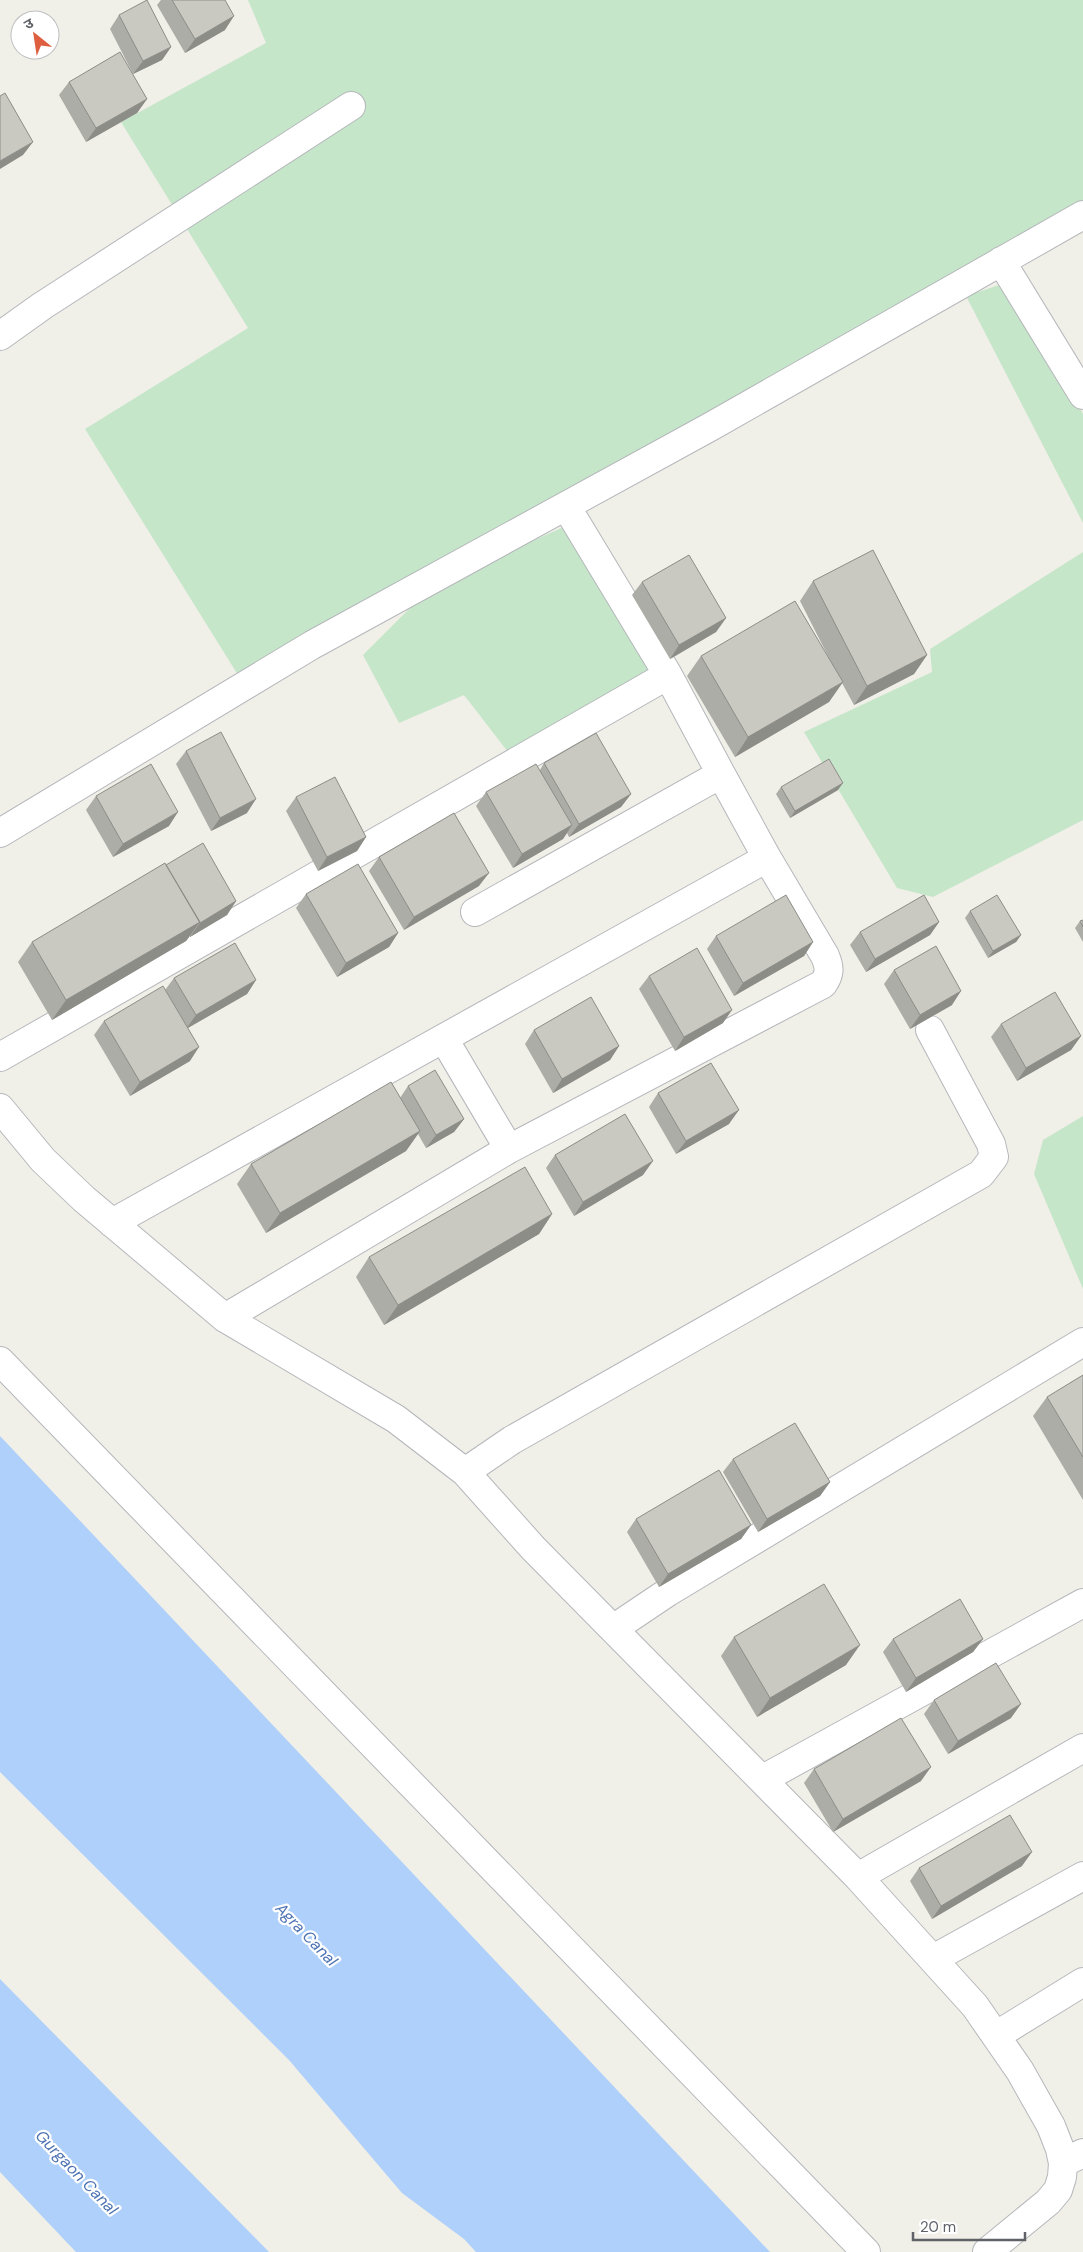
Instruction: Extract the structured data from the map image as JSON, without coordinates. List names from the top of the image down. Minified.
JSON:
{"water":["Agra Canal","Gurgaon Canal"],"scale_bar":"20 m","north":"top left"}
